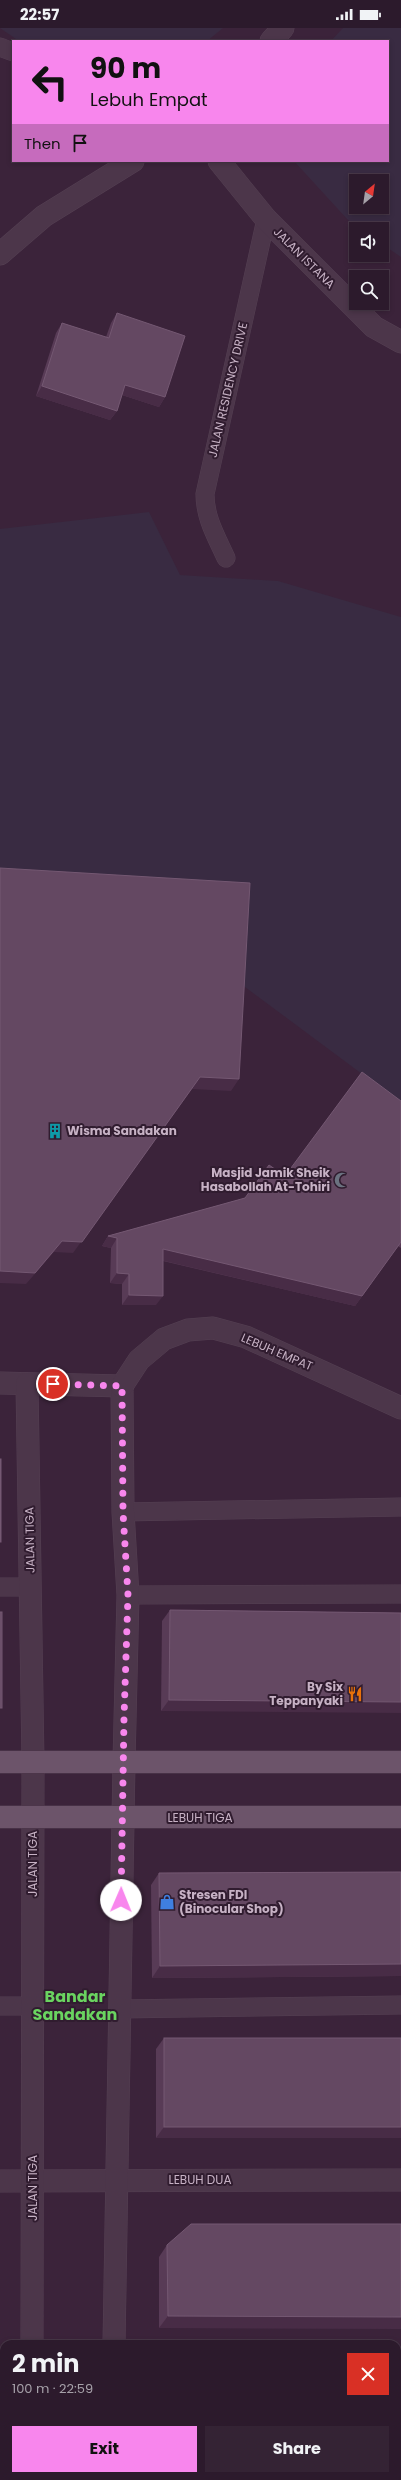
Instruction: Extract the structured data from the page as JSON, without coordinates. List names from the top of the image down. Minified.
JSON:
{"streets":{"main road":["LEBUH TIGA"],"street":["JALAN ISTANA","LEBUH EMPAT","JALAN TIGA","LEBUH DUA"],"lane":["JALAN RESIDENCY DRIVE"]},"crossings":[["JALAN ISTANA","JALAN RESIDENCY DRIVE"],["JALAN TIGA","LEBUH TIGA"],["JALAN TIGA","LEBUH DUA"]],"districts":["Bandar Sandakan"],"places":{"building":["Wisma Sandakan"],"mosque":["Masjid Jamik Sheik Hasabollah At-Tohiri"],"restaurant":["By Six Teppanyaki"],"shop":["Stresen FDI (Binocular Shop)"]},"north":"top right","page":{"status":"22:57","turn":["90 m","Lebuh Empat"],"then":"Then","heading":["2 min","100 m · 22:59"],"buttons":["Exit","Share"]}}
